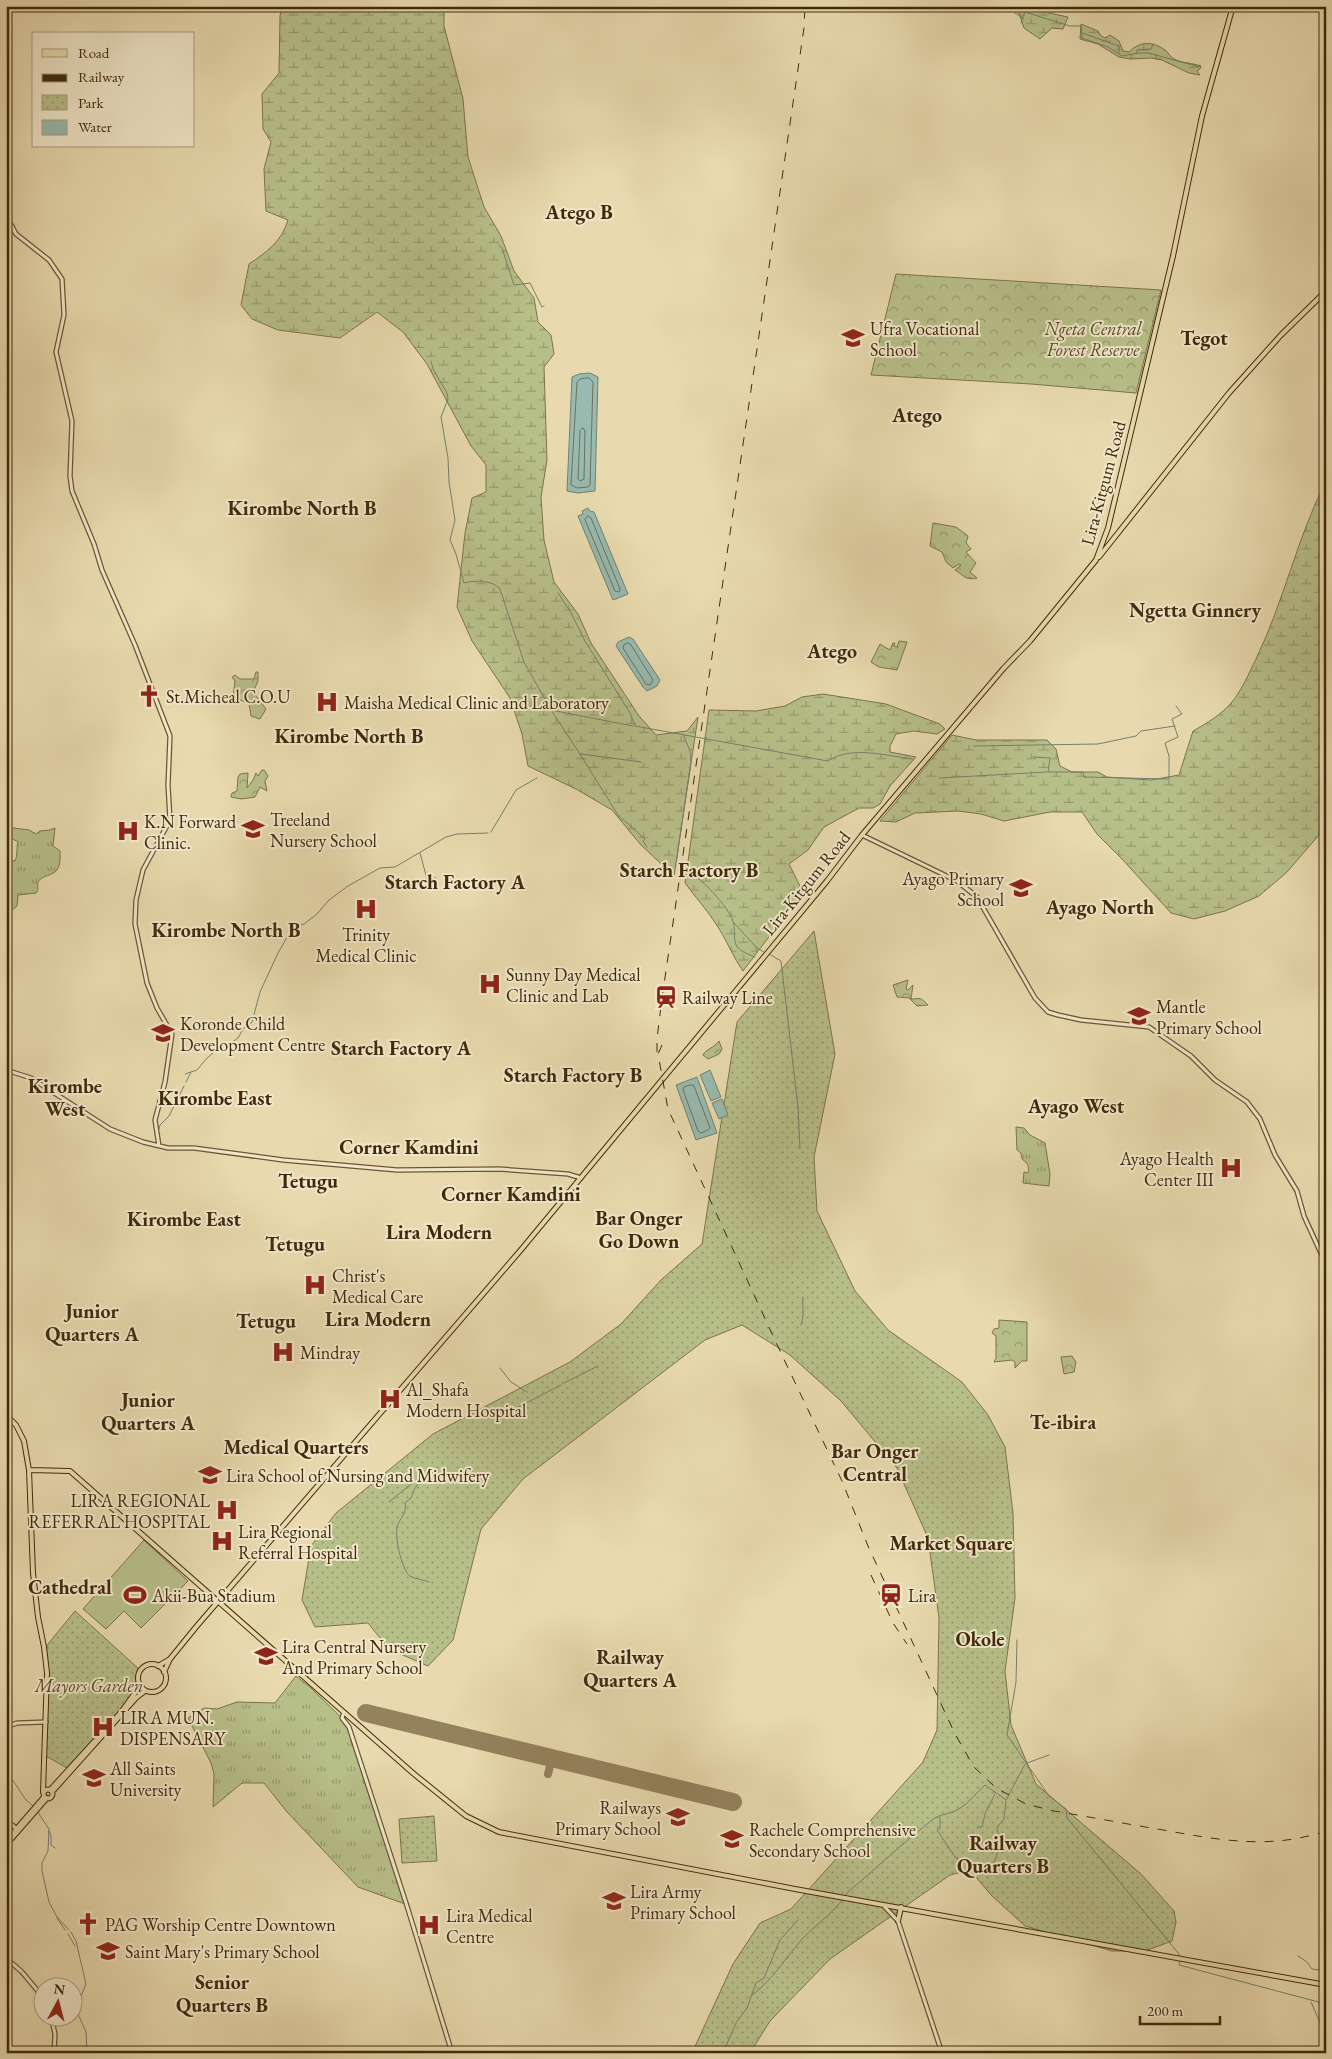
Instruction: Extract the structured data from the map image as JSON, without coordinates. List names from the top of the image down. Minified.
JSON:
{"streets":{"main road":["Lira-Kitgum Road"]},"districts":["Atego B","Tegot","Atego","Kirombe North B","Ngetta Ginnery","Atego","Kirombe North B","Starch Factory B","Starch Factory A","Ayago North","Kirombe North B","Starch Factory A","Starch Factory B","Kirombe West","Kirombe East","Ayago West","Corner Kamdini","Tetugu","Corner Kamdini","Bar Onger Go Down","Kirombe East","Lira Modern","Tetugu","Junior Quarters A","Lira Modern","Tetugu","Junior Quarters A","Te-ibira","Medical Quarters","Bar Onger Central","Market Square","Cathedral","Okole","Railway Quarters A","Railway Quarters B","Senior Quarters B"],"parks":["Ngeta Central Forest Reserve","Mayors Garden"],"places":{"school or university":["Ufra Vocational School","Treeland Nursery School","Ayago Primary School","Mantle Primary School","Koronde Child Development Centre","Lira School of Nursing and Midwifery","Lira Central Nursery And Primary School","All Saints University","Railways Primary School","Rachele Comprehensive Secondary School","Lira Army Primary School","Saint Mary's Primary School"],"church":["St.Micheal C.O.U","PAG Worship Centre Downtown"],"hospital":["Maisha Medical Clinic and Laboratory","K.N Forward Clinic.","Trinity Medical Clinic","Sunny Day Medical Clinic and Lab","Ayago Health Center III","Christ's Medical Care","Mindray","Al_Shafa Modern Hospital","LIRA REGIONAL REFERRAL HOSPITAL","Lira Regional Referral Hospital","LIRA MUN. DISPENSARY","Lira Medical Centre"],"station":["Railway Line","Lira"],"sports":["Akii-Bua Stadium"]},"legend":["Road","Railway","Park","Water"],"scale_bar":"200 m","north":"top"}
